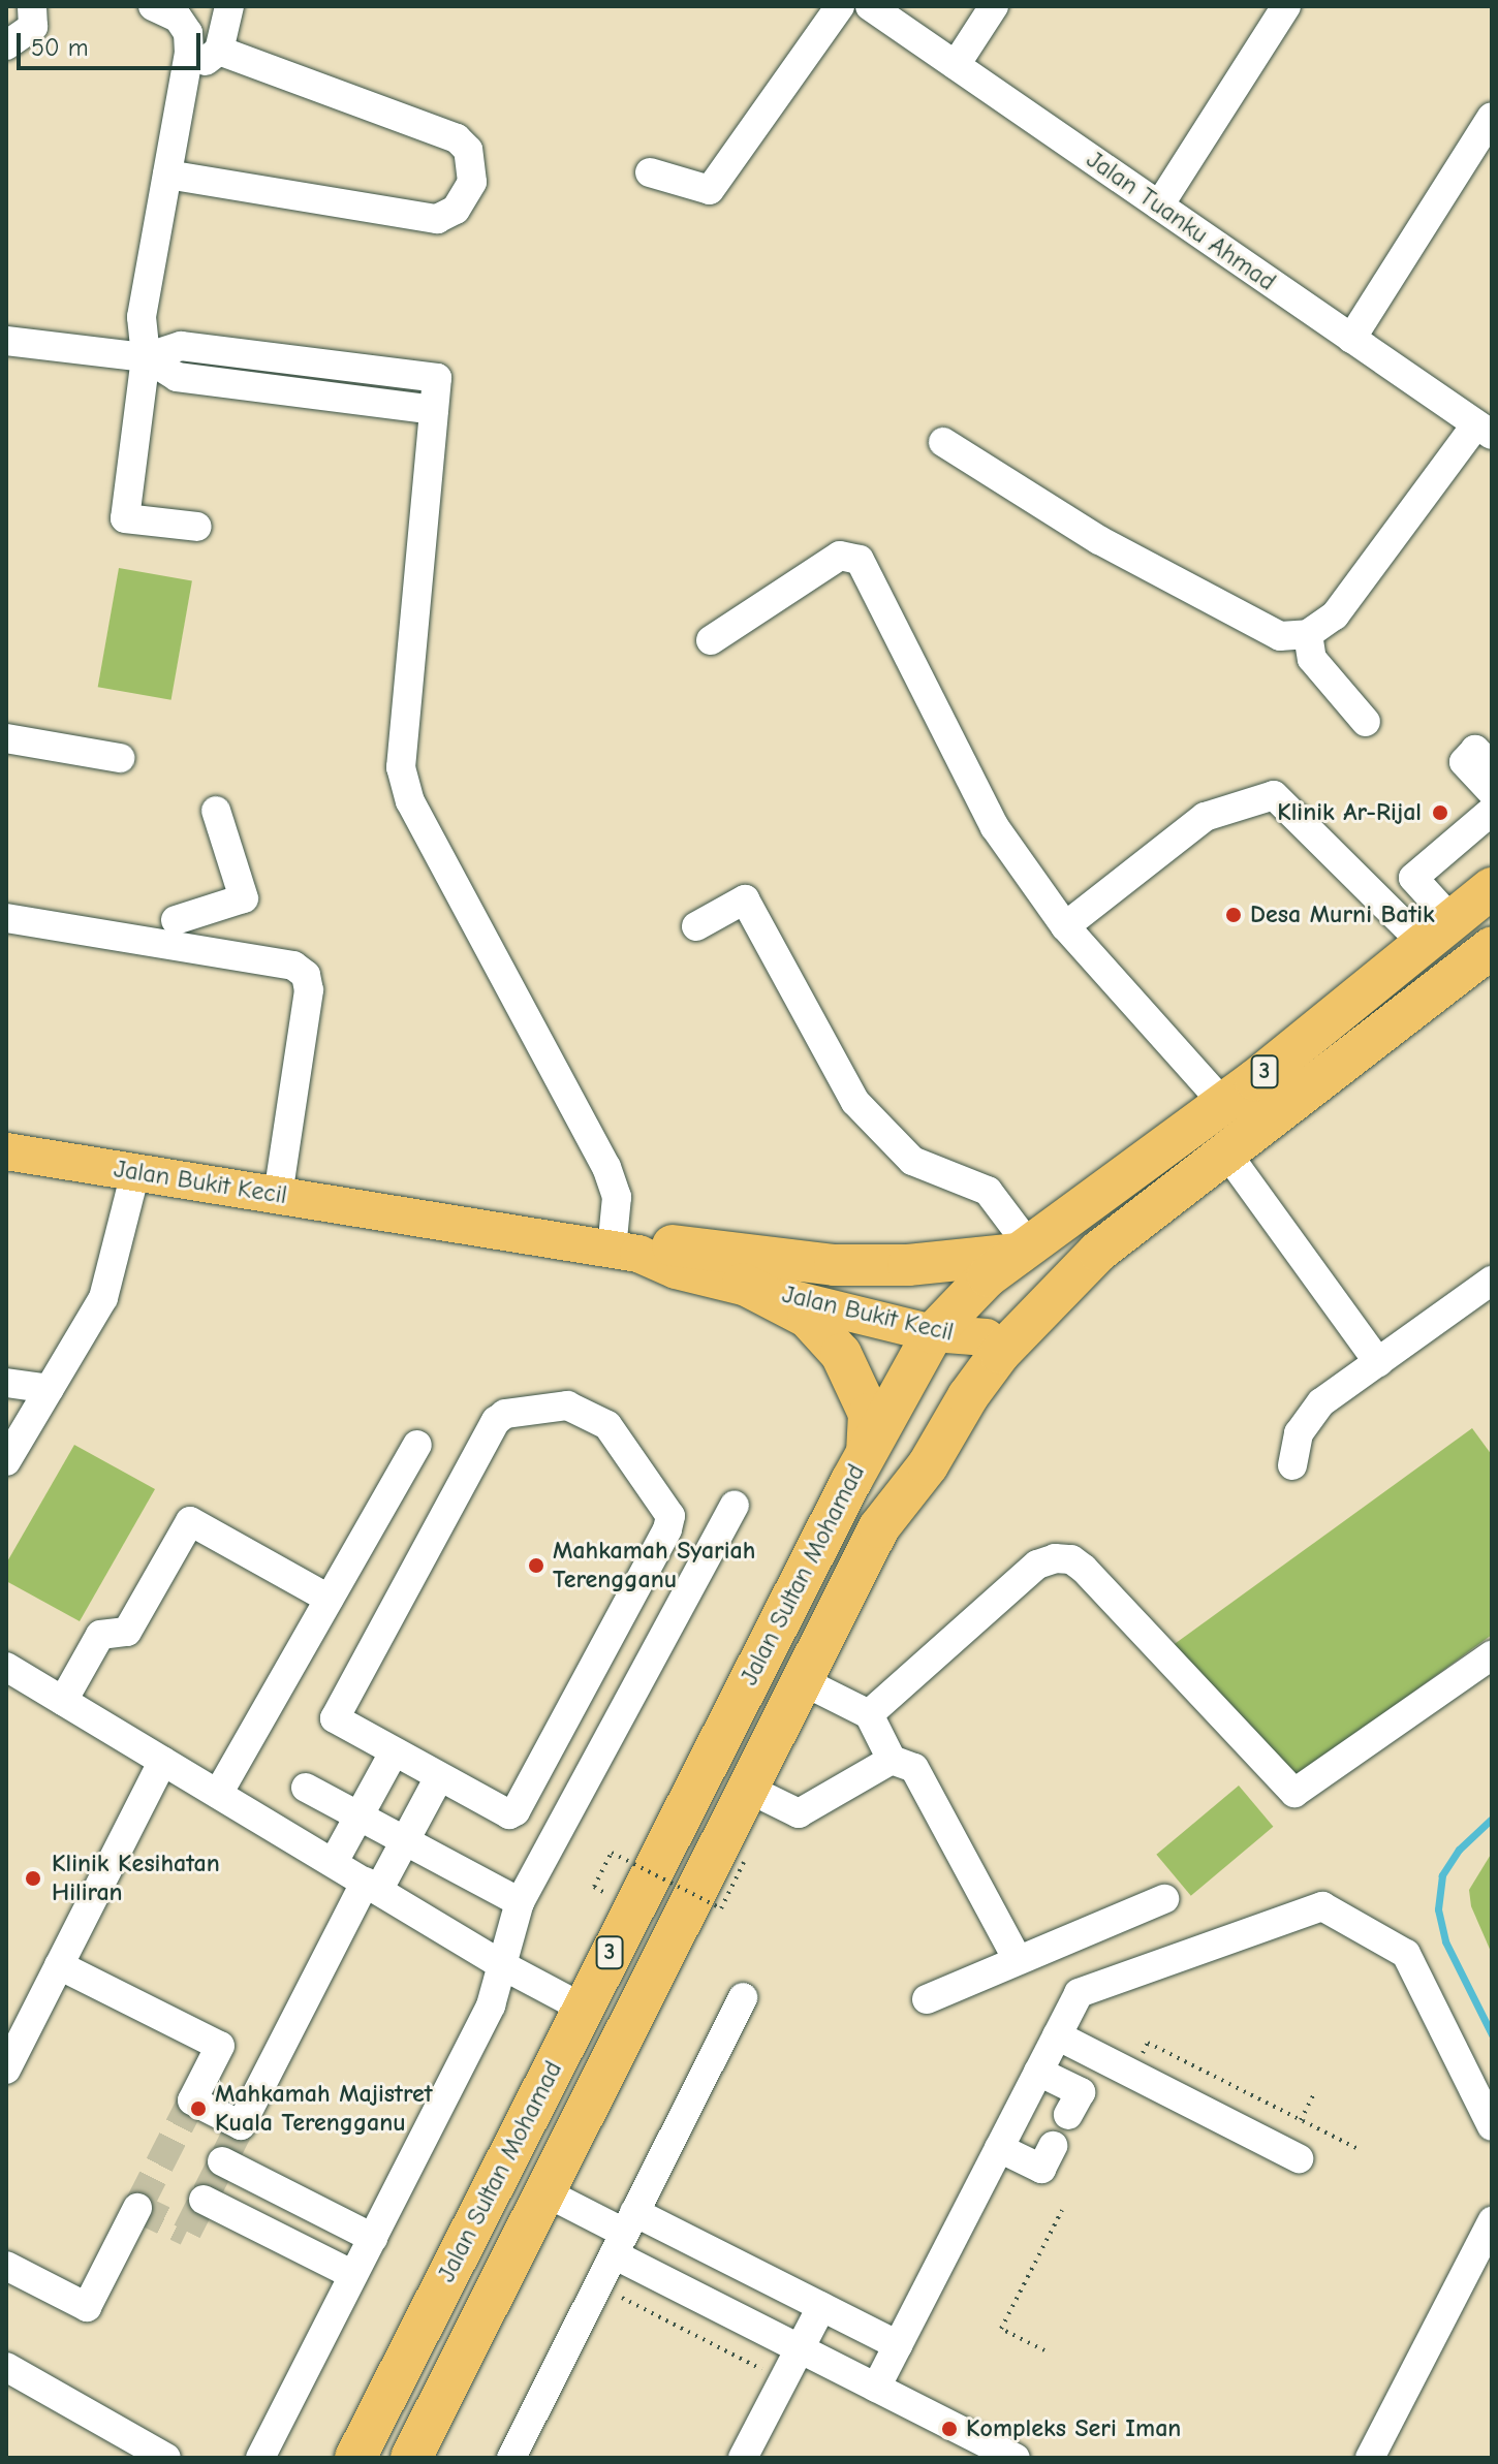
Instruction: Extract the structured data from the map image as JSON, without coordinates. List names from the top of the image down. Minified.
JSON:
{"streets":{"highway":["3","Jalan Sultan Mohamad"],"main road":["Jalan Bukit Kecil"],"street":["Jalan Tuanku Ahmad"]},"crossings":[["3","Jalan Bukit Kecil"],["3","Jalan Sultan Mohamad"],["Jalan Bukit Kecil","Jalan Sultan Mohamad"]],"places":["Klinik Ar-Rijal","Desa Murni Batik","Mahkamah Syariah Terengganu","Klinik Kesihatan Hiliran","Mahkamah Majistret Kuala Terengganu","Kompleks Seri Iman"],"scale_bar":"50 m"}
